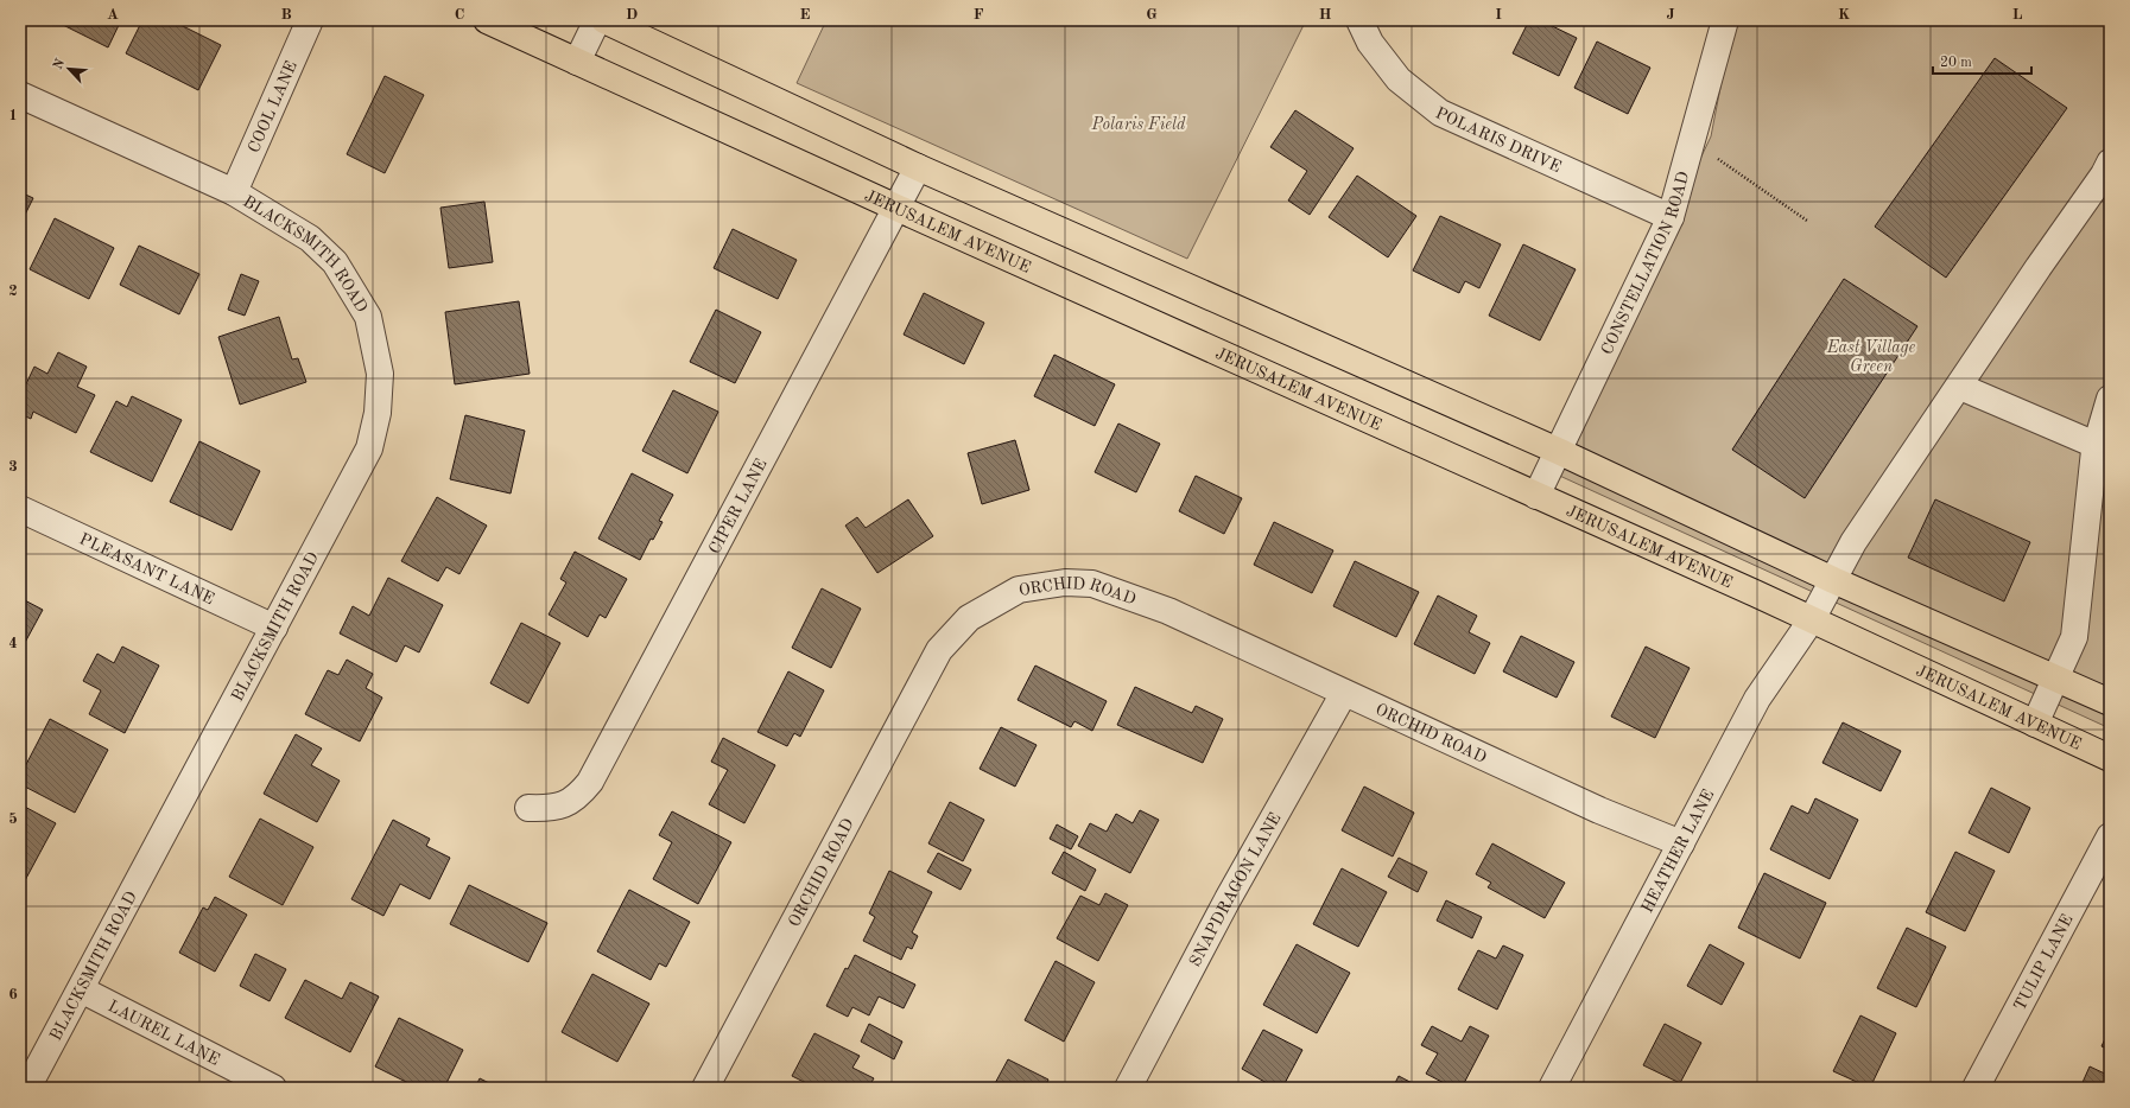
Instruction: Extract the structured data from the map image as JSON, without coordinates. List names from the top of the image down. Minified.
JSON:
{"streets":{"main road":["JERUSALEM AVENUE"],"street":["COOL LANE","POLARIS DRIVE","BLACKSMITH ROAD","CONSTELLATION ROAD","CIPER LANE","PLEASANT LANE","ORCHID ROAD","HEATHER LANE","SNAPDRAGON LANE","TULIP LANE","LAUREL LANE"]},"crossings":[["COOL LANE","BLACKSMITH ROAD"],["POLARIS DRIVE","CONSTELLATION ROAD"],["JERUSALEM AVENUE","CONSTELLATION ROAD"],["JERUSALEM AVENUE","CIPER LANE"],["JERUSALEM AVENUE","HEATHER LANE"],["BLACKSMITH ROAD","PLEASANT LANE"],["BLACKSMITH ROAD","LAUREL LANE"],["ORCHID ROAD","HEATHER LANE"],["ORCHID ROAD","SNAPDRAGON LANE"]],"parks":["Polaris Field","East Village Green"],"scale_bar":"20 m","north":"top left","grid":{"columns":["A","B","C","D","E","F","G","H","I","J","K","L"],"rows":["1","2","3","4","5","6"]}}
